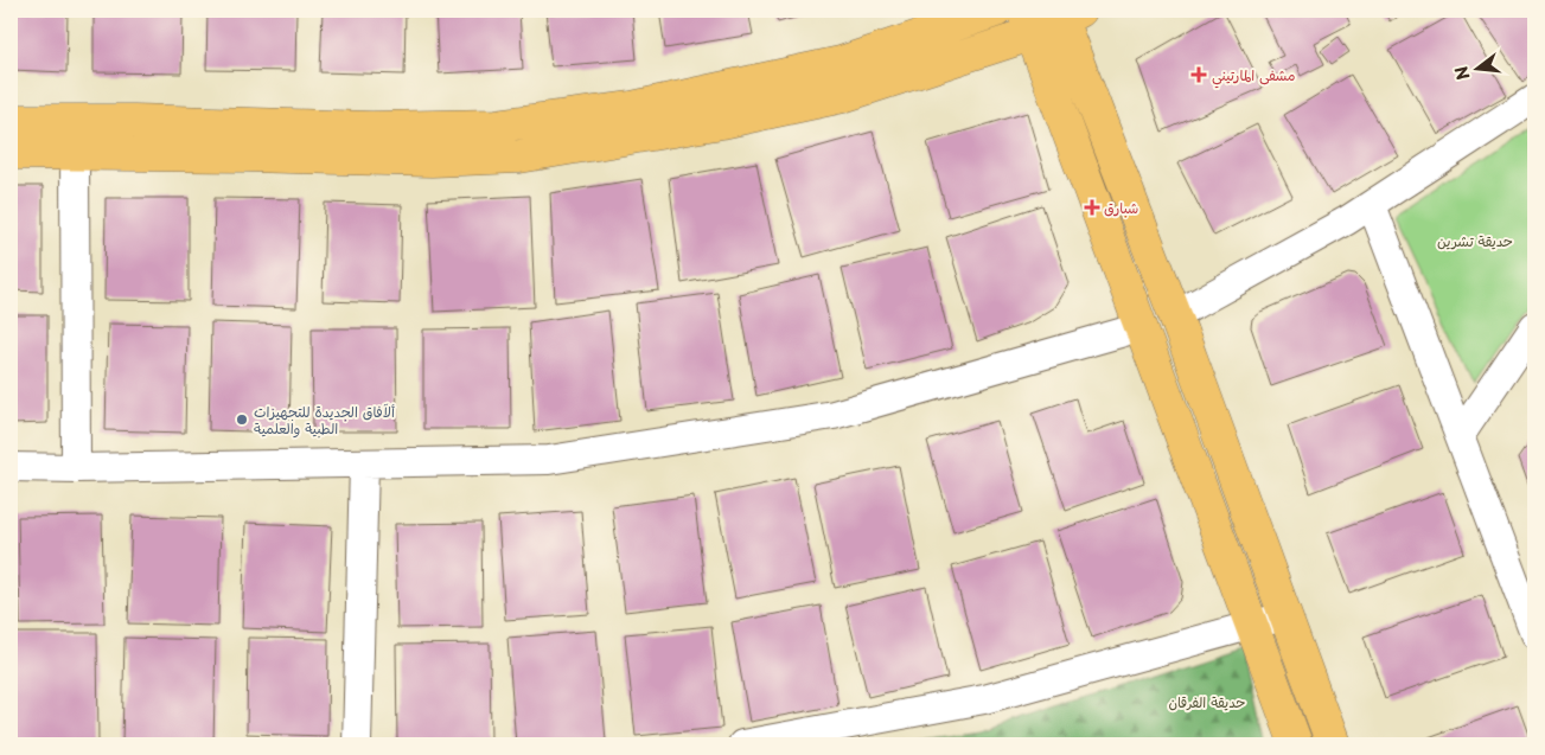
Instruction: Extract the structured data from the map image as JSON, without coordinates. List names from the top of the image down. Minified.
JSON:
{"parks":["حديقة تشرين","حديقة الفرقان"],"places":{"health":["مشفى المارتيني","شبارق"],"other":["ألآفاق الجديدة للتجهيزات الطبية والعلمية"]},"north":"left"}
